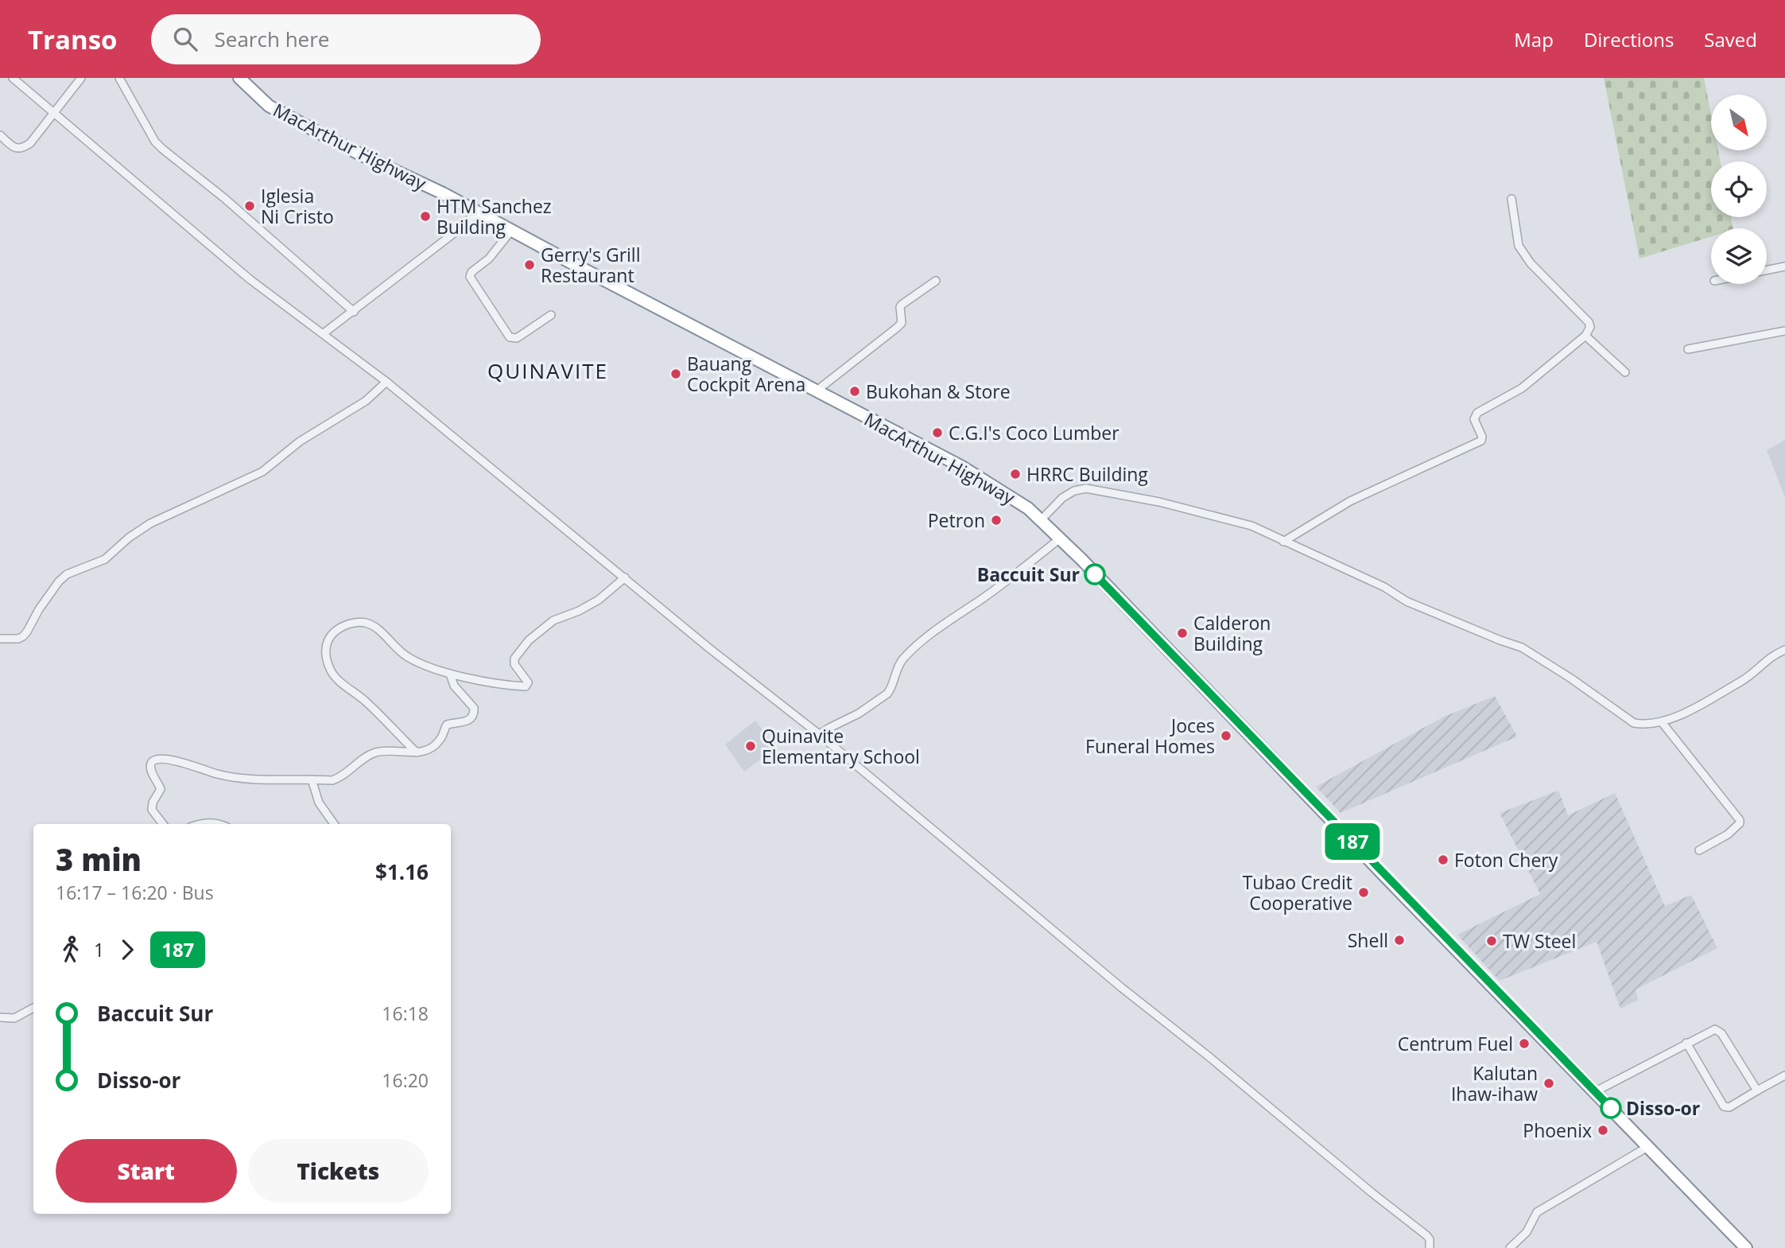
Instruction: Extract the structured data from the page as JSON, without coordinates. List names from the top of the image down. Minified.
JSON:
{"streets":{"highway":["MacArthur Highway"]},"districts":["QUINAVITE"],"places":["Iglesia Ni Cristo","HTM Sanchez Building","Gerry's Grill Restaurant","Bauang Cockpit Arena","Bukohan & Store","C.G.I's Coco Lumber","HRRC Building","Petron","Baccuit Sur","Calderon Building","Joces Funeral Homes","Quinavite Elementary School","Foton Chery","Tubao Credit Cooperative","Shell","TW Steel","Centrum Fuel","Kalutan Ihaw-ihaw","Disso-or","Phoenix"],"lines":["bus line 187"],"north":"bottom right","page":{"header":"Transo","search":"Search here","nav":["Map","Directions","Saved"],"on_map":"187","heading":["3 min","16:17 – 16:20 · Bus","$1.16"],"legs":["1","187"],"list":[{"name":"Baccuit Sur","value":"16:18"},{"name":"Disso-or","value":"16:20"}],"buttons":["Start","Tickets"]}}
